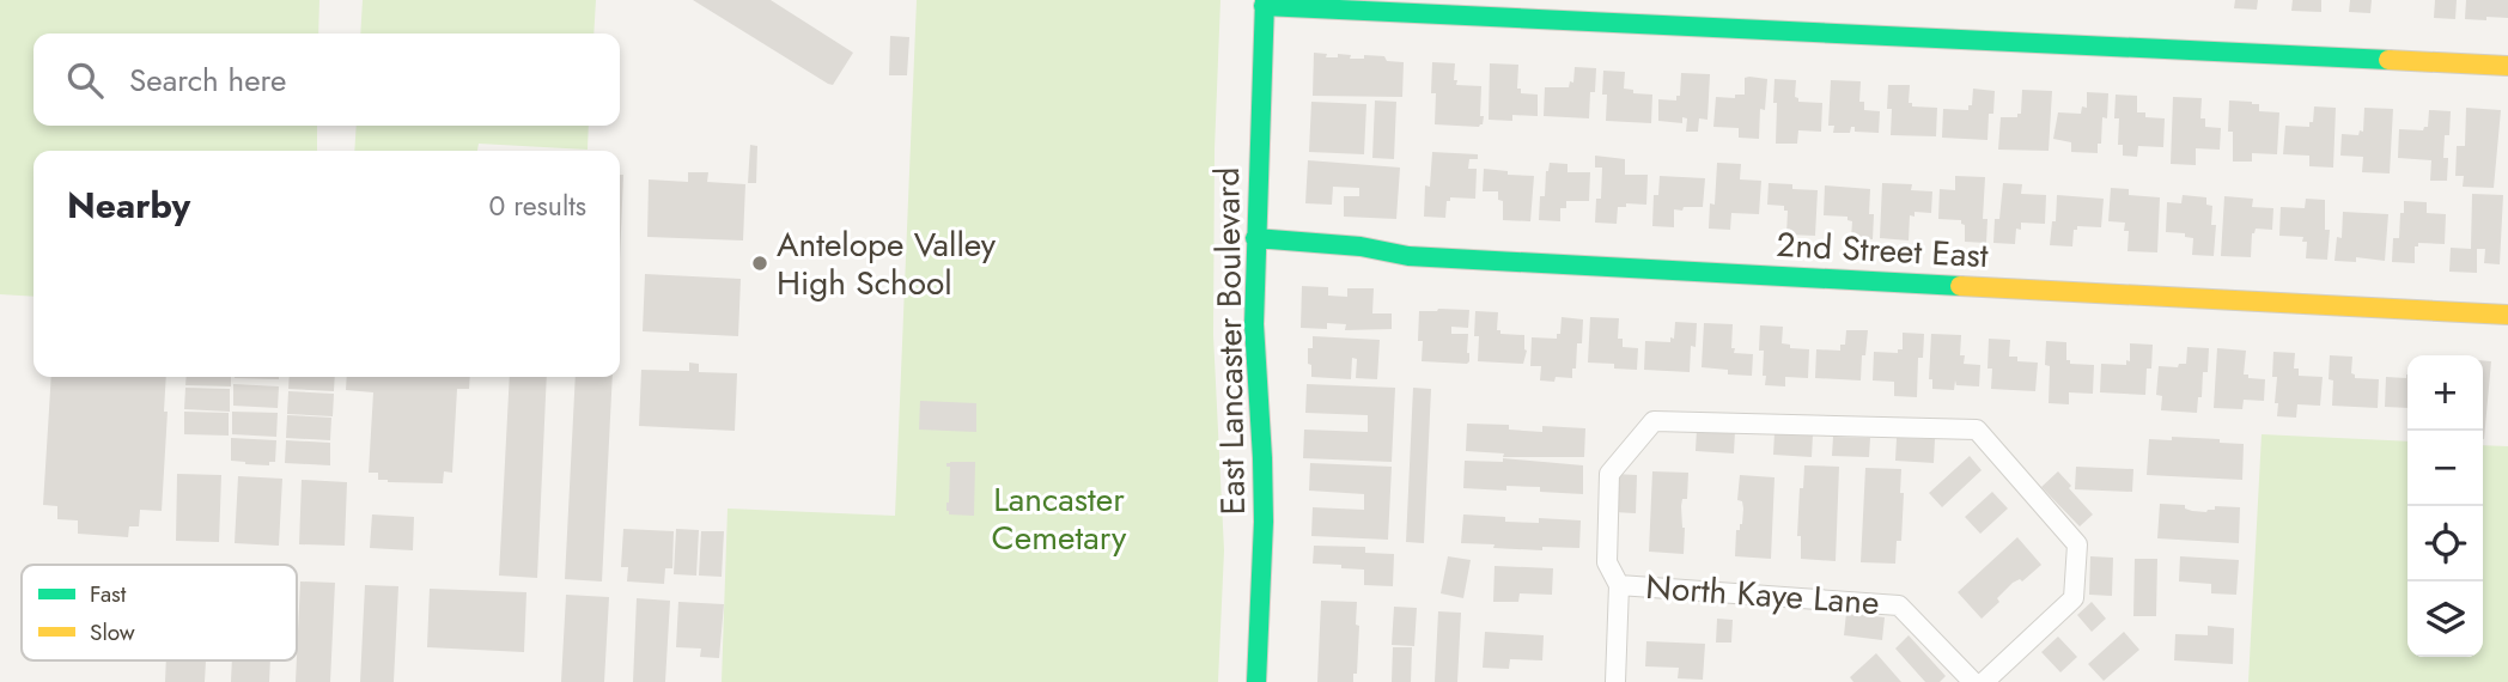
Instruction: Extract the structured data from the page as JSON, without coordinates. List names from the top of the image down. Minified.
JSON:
{"streets":{"street":["2nd Street East","East Lancaster Boulevard","North Kaye Lane"]},"crossings":[["2nd Street East","East Lancaster Boulevard"]],"parks":["Lancaster Cemetary"],"places":["Antelope Valley High School"],"legend":["Fast","Slow"],"page":{"search":"Search here","heading":["Nearby","0 results"],"map_buttons":["+","−"]}}
